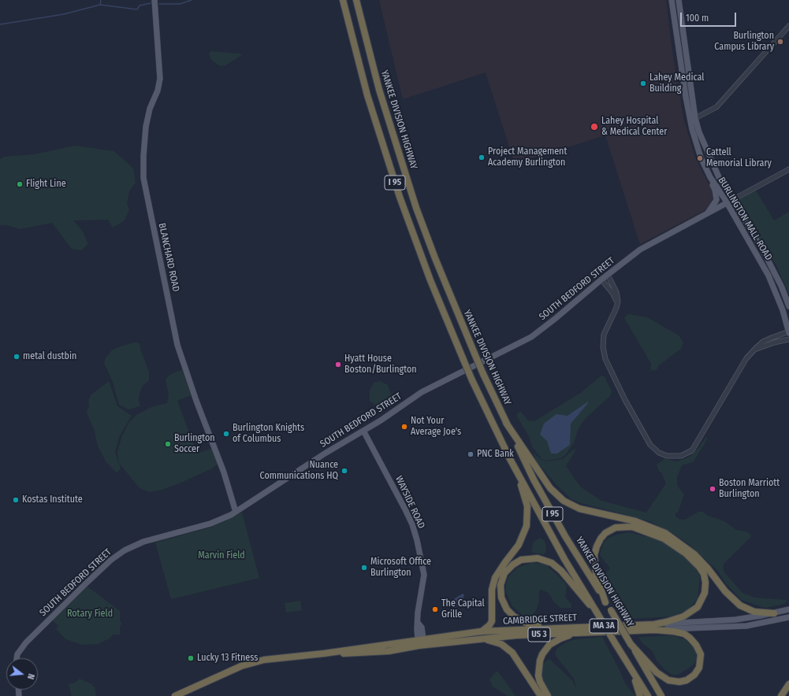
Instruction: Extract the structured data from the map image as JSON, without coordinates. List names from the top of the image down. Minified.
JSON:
{"streets":{"highway":["YANKEE DIVISION HIGHWAY","I 95","CAMBRIDGE STREET","MA 3A","US 3"],"main road":["BURLINGTON MALL ROAD","BLANCHARD ROAD","SOUTH BEDFORD STREET","WAYSIDE ROAD"]},"crossings":[["YANKEE DIVISION HIGHWAY","US 3"],["BURLINGTON MALL ROAD","SOUTH BEDFORD STREET"],["BLANCHARD ROAD","SOUTH BEDFORD STREET"],["SOUTH BEDFORD STREET","WAYSIDE ROAD"],["WAYSIDE ROAD","CAMBRIDGE STREET"],["CAMBRIDGE STREET","US 3"]],"parks":["Marvin Field","Rotary Field"],"places":["Burlington Campus Library","Lahey Medical Building","Lahey Hospital & Medical Center","Project Management Academy Burlington","Cattell Memorial Library","Flight Line","metal dustbin","Hyatt House Boston/Burlington","Not Your Average Joe's","Burlington Knights of Columbus","Burlington Soccer","PNC Bank","Nuance Communications HQ","Boston Marriott Burlington","Kostas Institute","Microsoft Office Burlington","The Capital Grille","Lucky 13 Fitness"],"scale_bar":"100 m","north":"right"}
